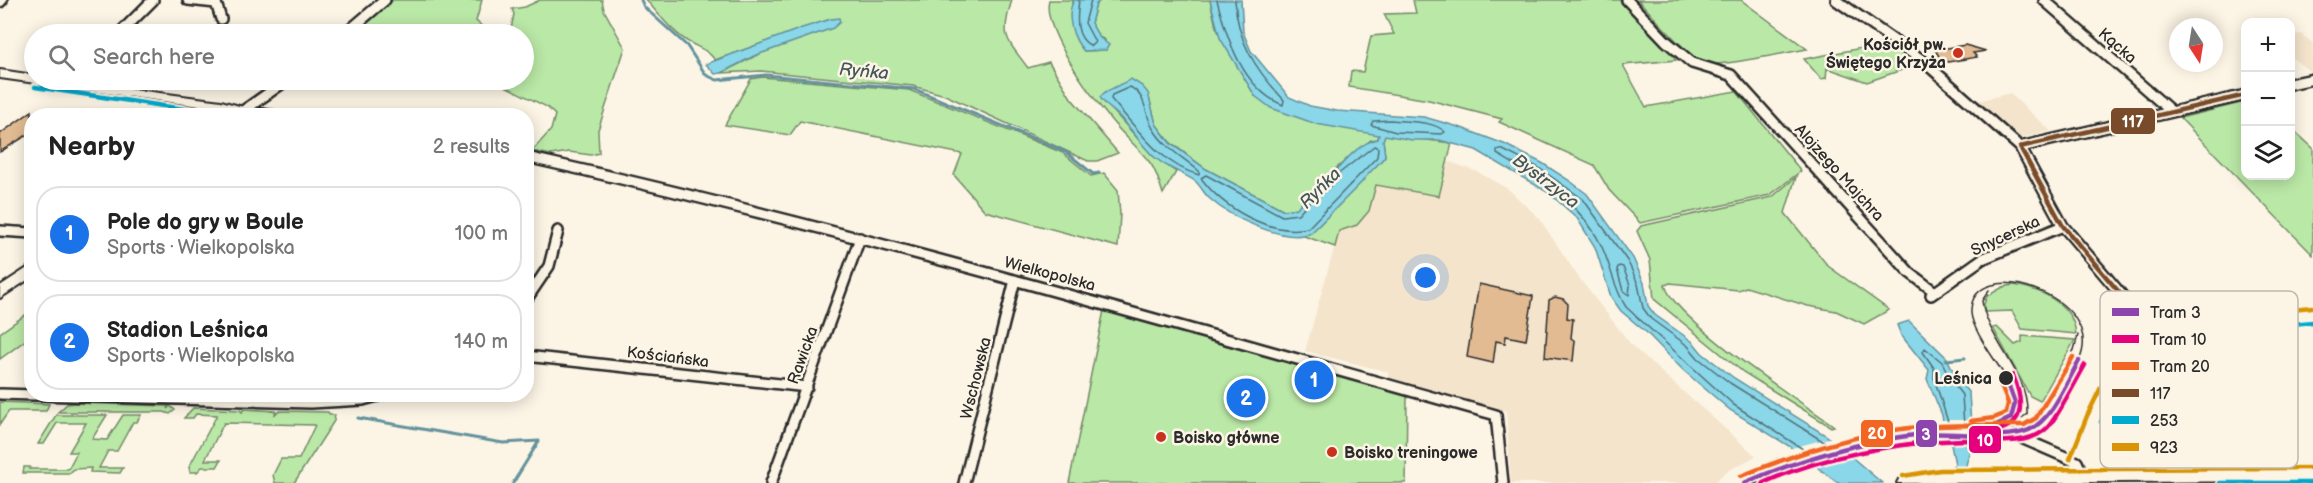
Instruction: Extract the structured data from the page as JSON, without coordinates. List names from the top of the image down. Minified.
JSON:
{"streets":{"street":["Kącka","Alojzego Majchra","Snycerska","Wielkopolska","Rawicka","Kościańska","Wschowska"]},"crossings":[["Alojzego Majchra","Snycerska"],["Wielkopolska","Rawicka"],["Wielkopolska","Wschowska"],["Rawicka","Kościańska"]],"water":["Ryńka","Bystrzyca"],"places":["Kościół pw. Świętego Krzyża","Leśnica","Boisko główne","Boisko treningowe"],"lines":["transit line 253","transit line 117","transit line 923","tram line 20","tram line 3","tram line 10"],"legend":["Tram 3","Tram 10","Tram 20","117","253","923"],"north":"bottom","page":{"map_buttons":["+","−"],"search":"Search here","heading":["Nearby","2 results"],"list":[{"mark":"1","name":"Pole do gry w Boule","note":"Sports · Wielkopolska","value":"100 m"},{"mark":"2","name":"Stadion Leśnica","note":"Sports · Wielkopolska","value":"140 m"}],"pins":["1","2"]}}
